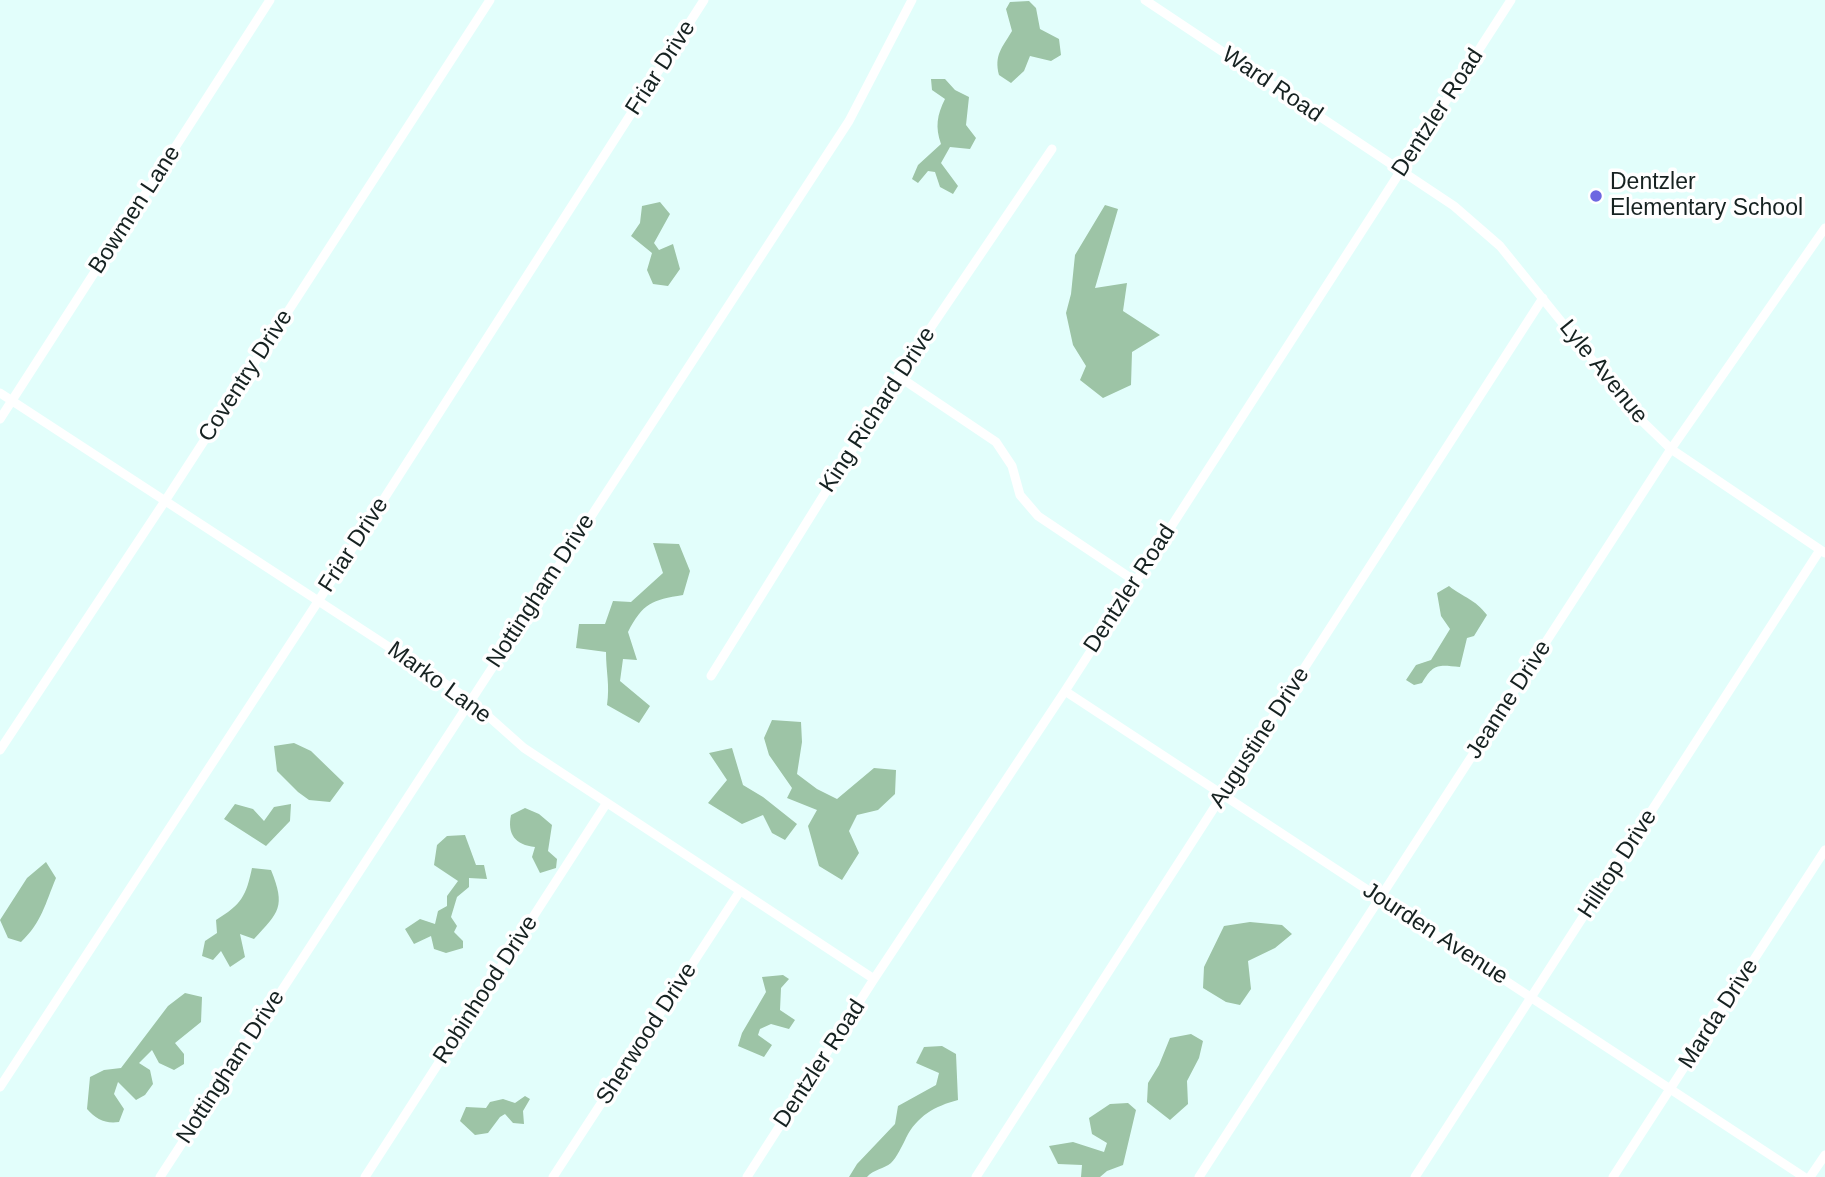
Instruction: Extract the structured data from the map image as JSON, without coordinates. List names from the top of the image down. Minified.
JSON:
{"streets":{"street":["Friar Drive","Ward Road","Dentzler Road","Bowmen Lane","Lyle Avenue","Coventry Drive","King Richard Drive","Nottingham Drive","Marko Lane","Jeanne Drive","Augustine Drive","Hilltop Drive","Jourden Avenue","Robinhood Drive","Marda Drive","Sherwood Drive"]},"crossings":[["Friar Drive","Marko Lane"],["Ward Road","Dentzler Road"],["Ward Road","Lyle Avenue"],["Dentzler Road","Lyle Avenue"],["Dentzler Road","Marko Lane"],["Dentzler Road","Jourden Avenue"],["Bowmen Lane","Marko Lane"],["Lyle Avenue","Jeanne Drive"],["Lyle Avenue","Augustine Drive"],["Lyle Avenue","Hilltop Drive"],["Coventry Drive","Marko Lane"],["Nottingham Drive","Marko Lane"],["Marko Lane","Robinhood Drive"],["Marko Lane","Sherwood Drive"],["Jeanne Drive","Jourden Avenue"],["Augustine Drive","Jourden Avenue"],["Hilltop Drive","Jourden Avenue"],["Jourden Avenue","Marda Drive"]],"places":["Dentzler Elementary School"]}
